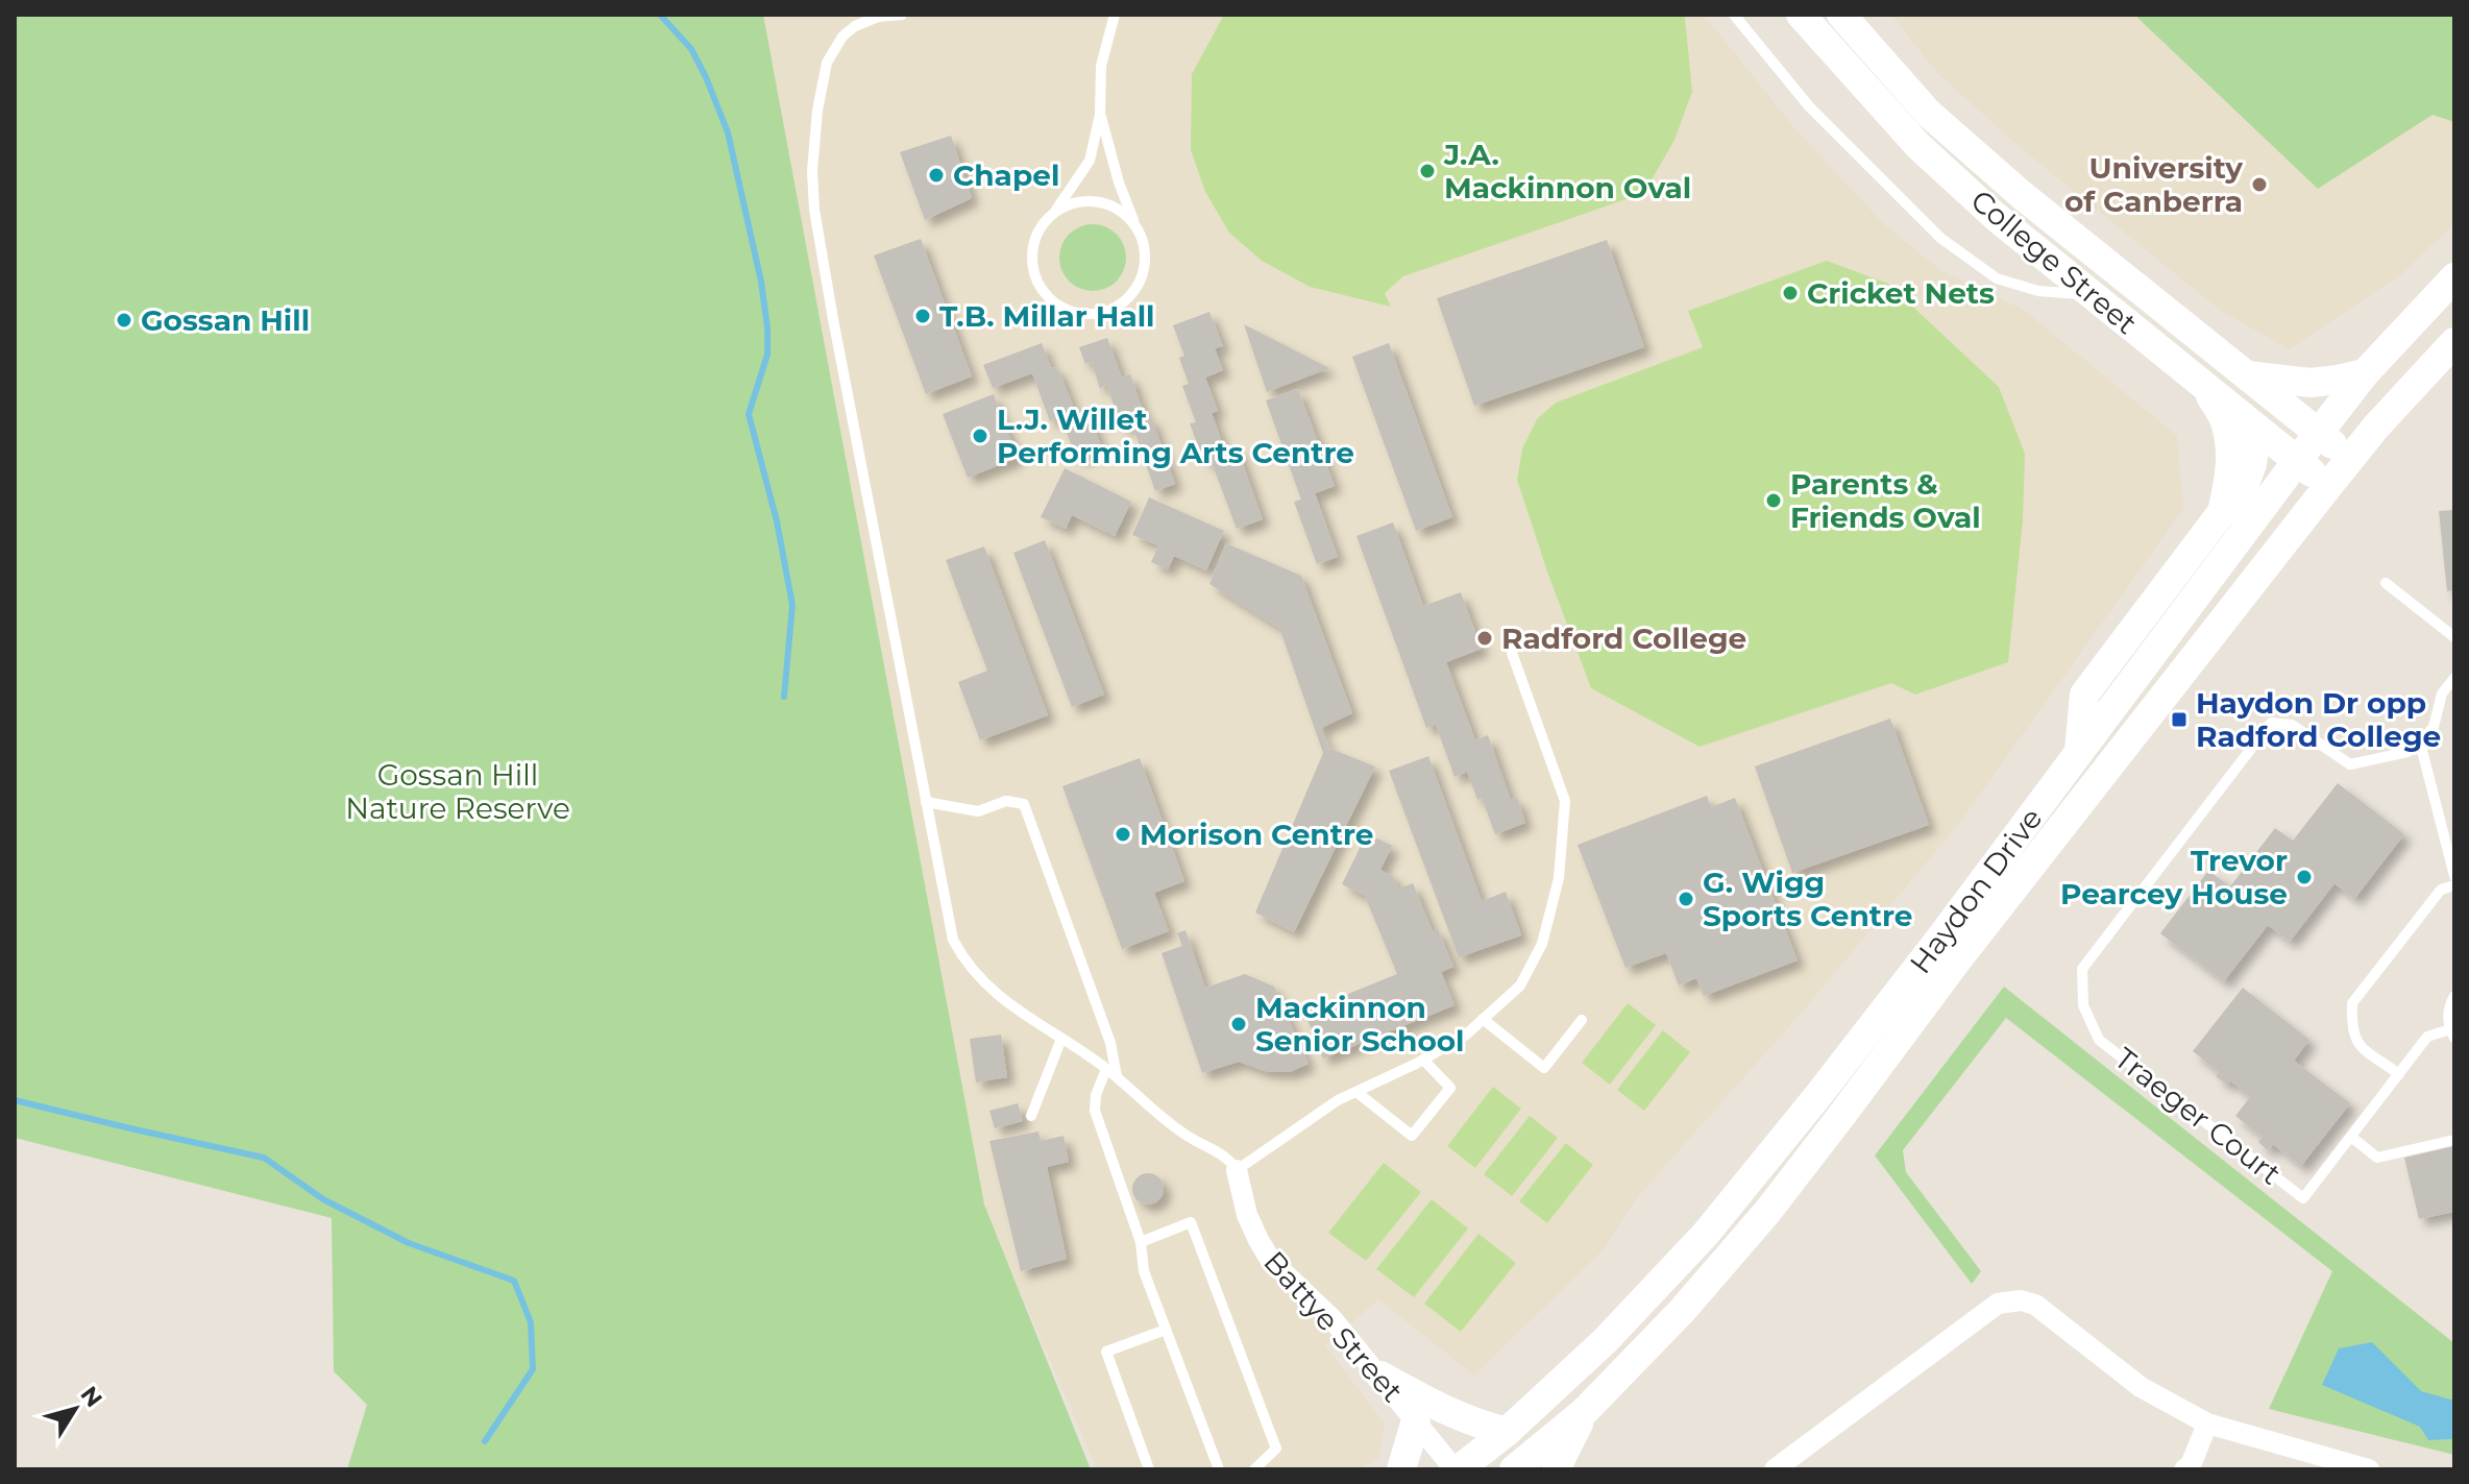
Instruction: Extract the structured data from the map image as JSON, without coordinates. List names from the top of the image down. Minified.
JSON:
{"streets":{"main road":["College Street","Haydon Drive"],"street":["Battye Street"],"lane":["Traeger Court"]},"crossings":[["College Street","Haydon Drive"],["Haydon Drive","Battye Street"]],"parks":["Gossan Hill Nature Reserve"],"places":{"other":["J.A. Mackinnon Oval","Chapel","University of Canberra","Cricket Nets","T.B. Millar Hall","Gossan Hill","L.J. Willet Performing Arts Centre","Parents & Friends Oval","Radford College","Morison Centre","Trevor Pearcey House","G. Wigg Sports Centre","Mackinnon Senior School"],"transit":["Haydon Dr opp Radford College"]},"north":"top right"}
